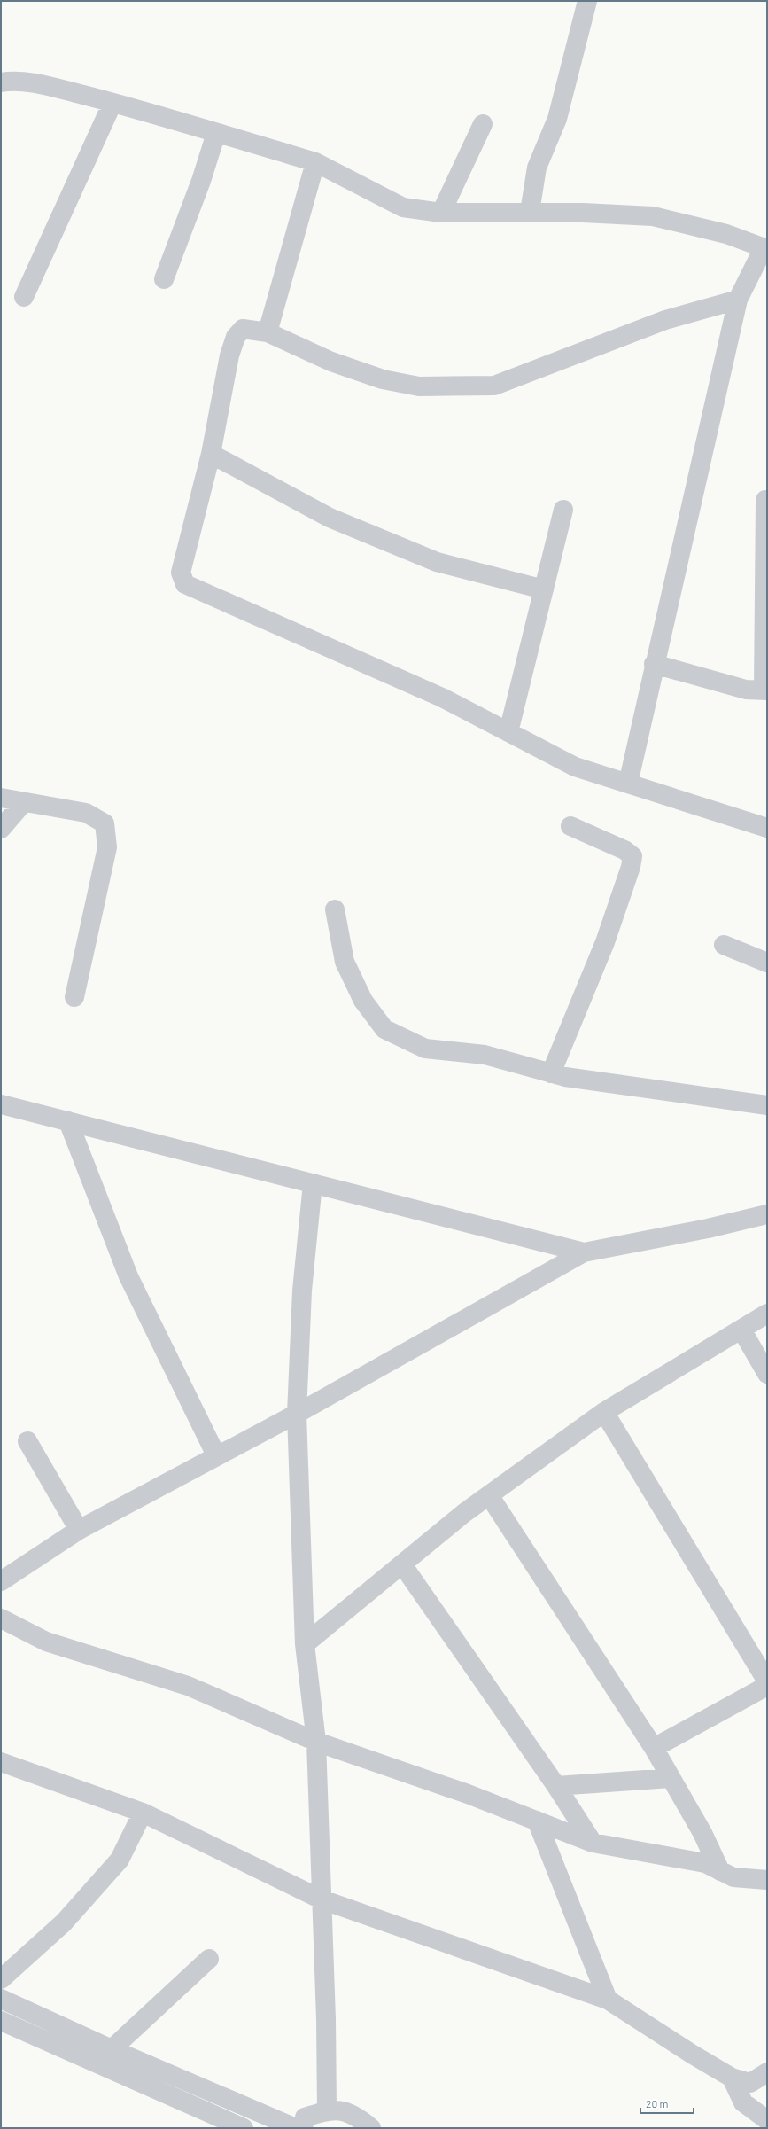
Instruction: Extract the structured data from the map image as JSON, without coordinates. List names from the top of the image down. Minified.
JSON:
{"scale_bar":"20 m"}
